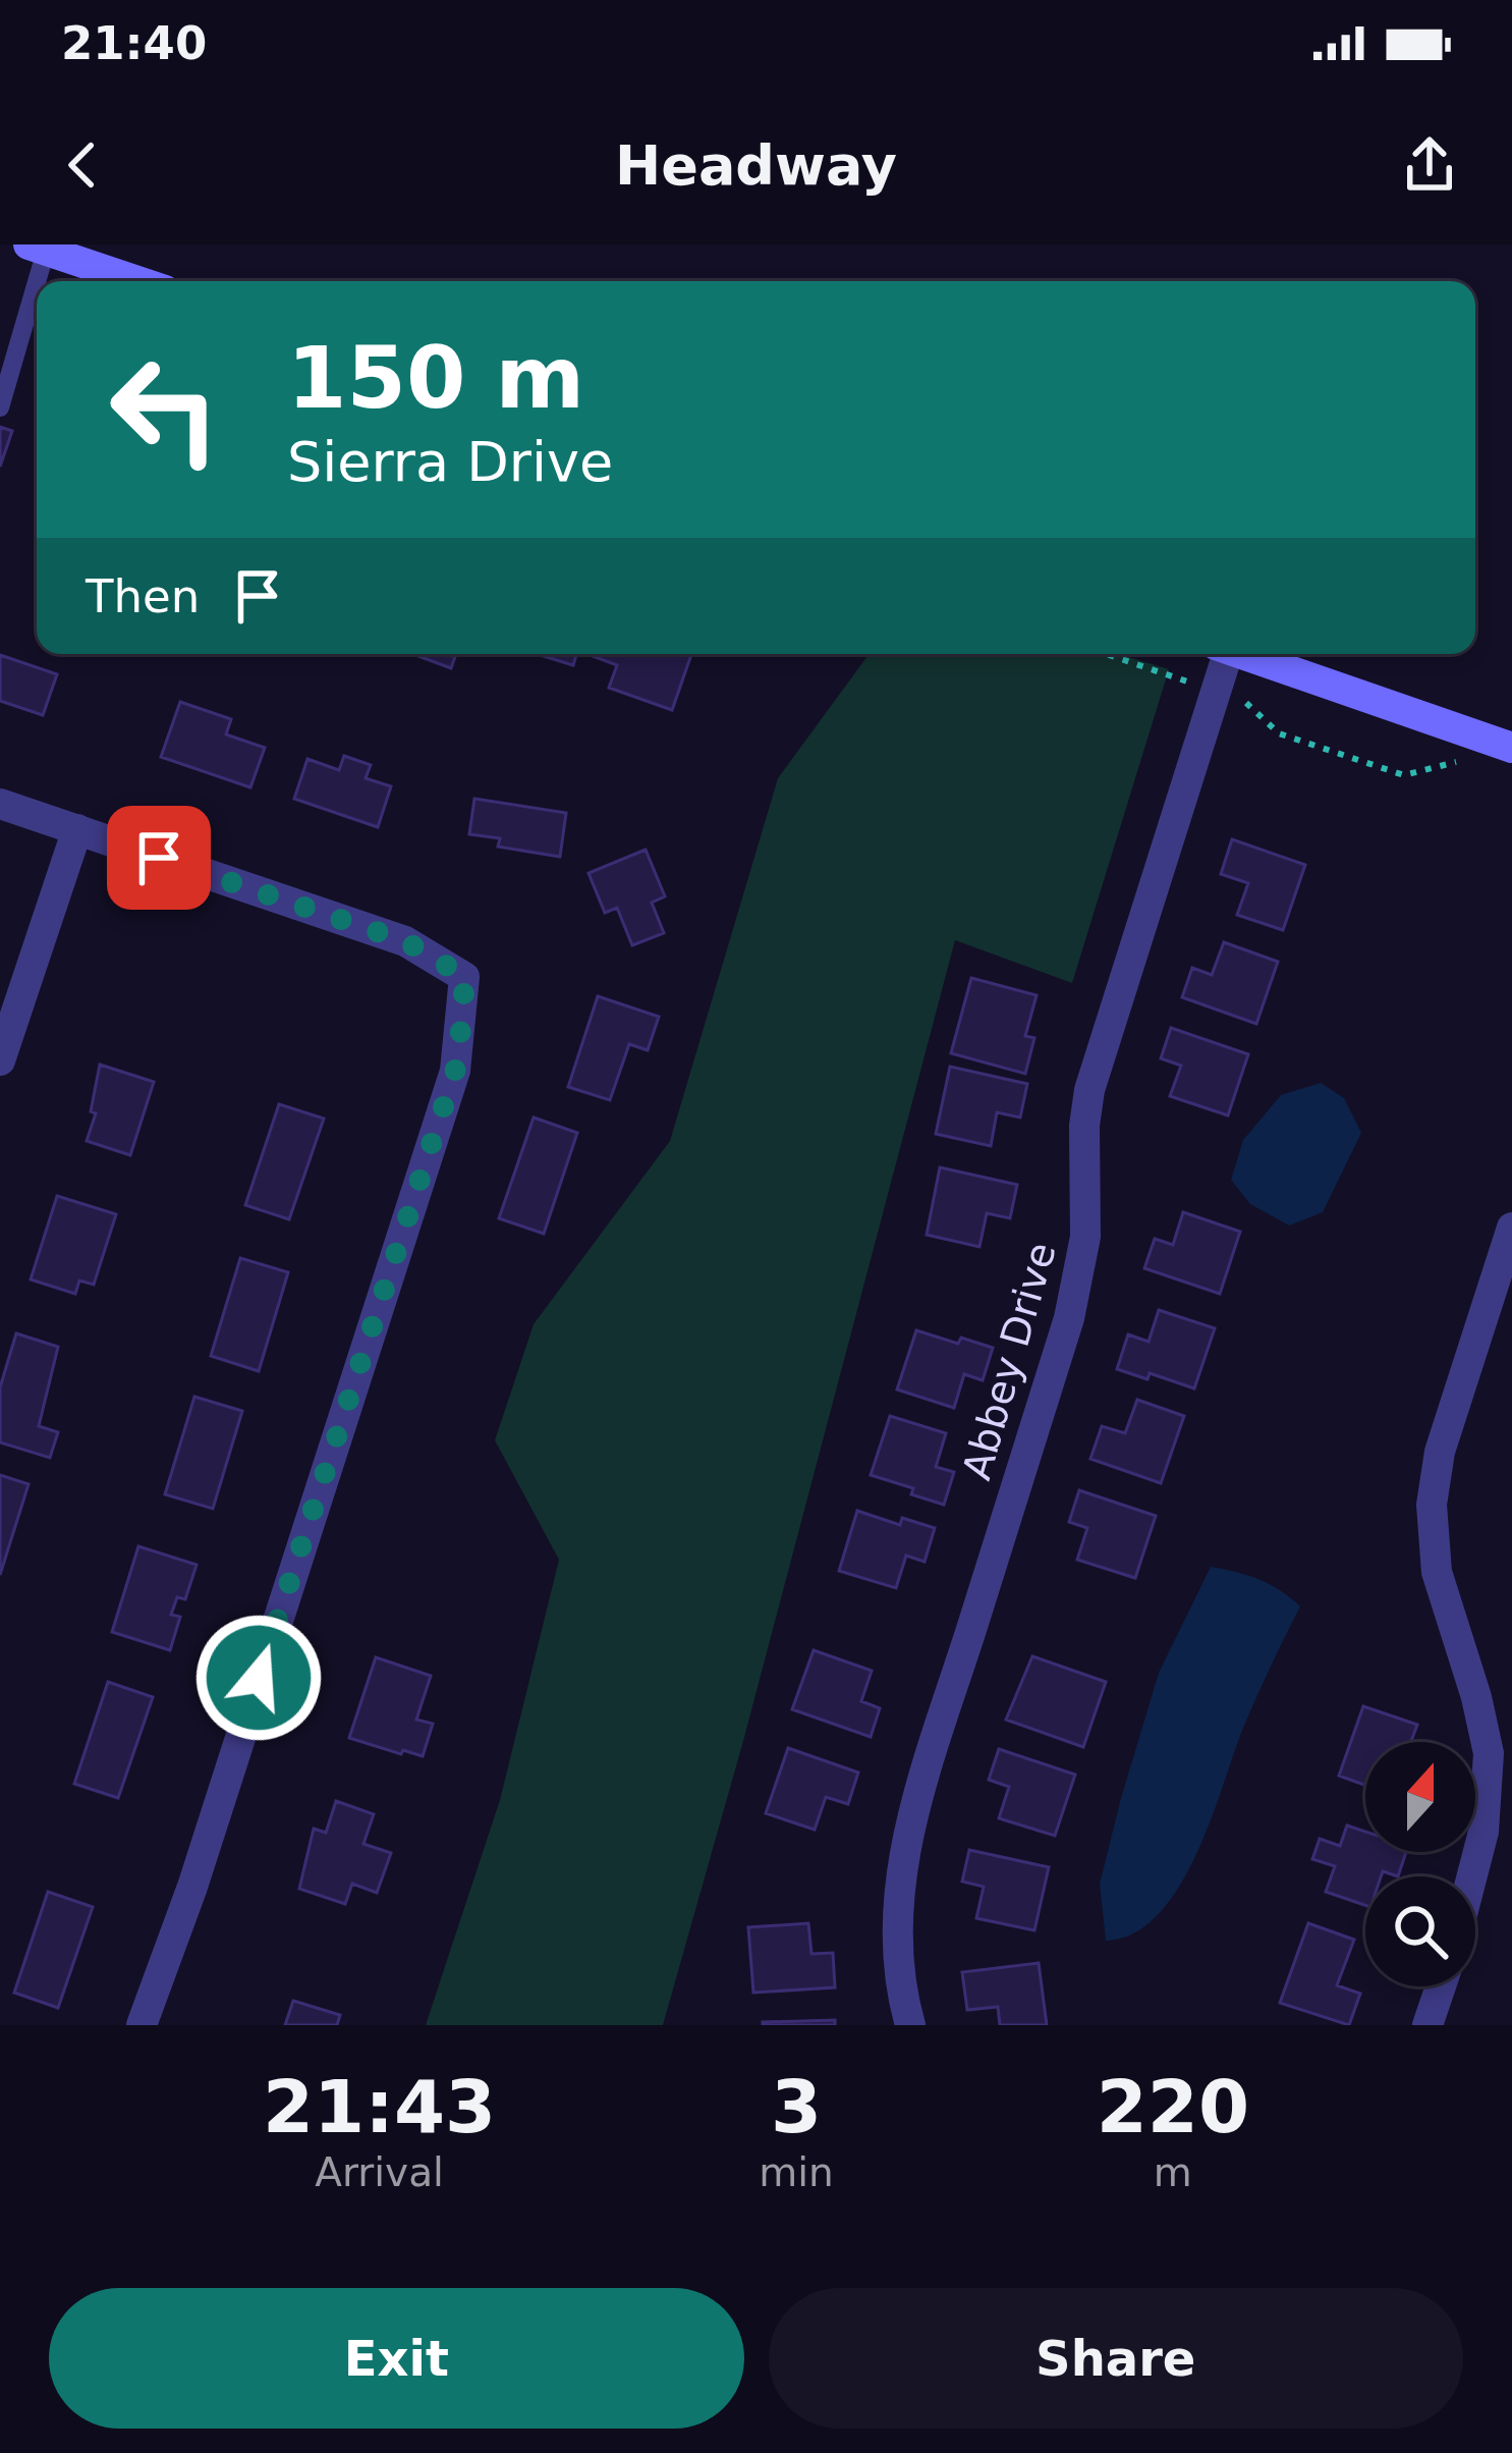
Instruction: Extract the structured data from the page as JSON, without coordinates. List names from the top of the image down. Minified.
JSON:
{"streets":{"street":["Abbey Drive"]},"north":"top","page":{"status":"21:40","header":"Headway","turn":["150 m","Sierra Drive"],"then":"Then","eta":["21:43","Arrival","3","min","220","m"],"buttons":["Exit","Share"]}}
